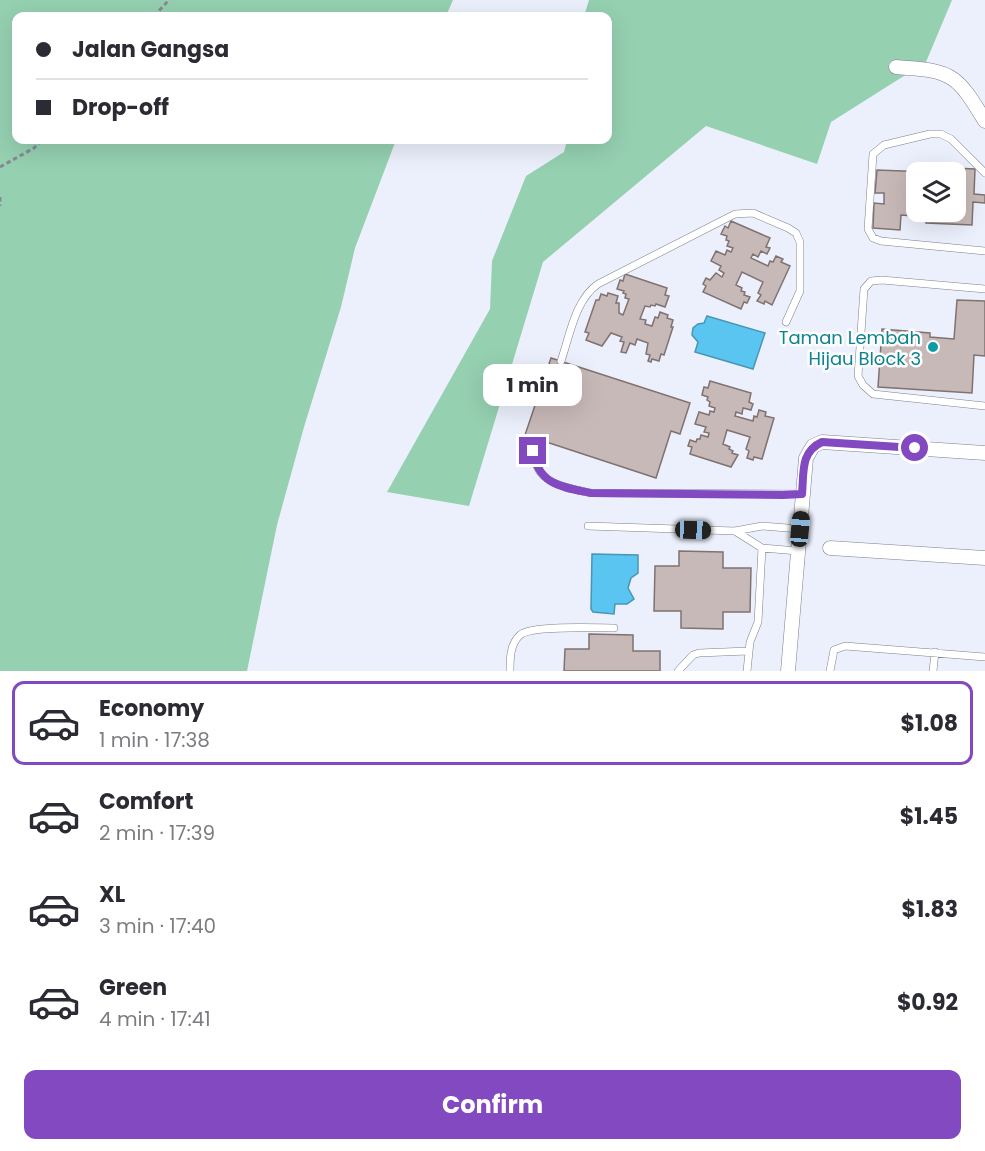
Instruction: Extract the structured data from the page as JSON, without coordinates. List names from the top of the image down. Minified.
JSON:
{"places":["Taman Lembah Hijau Block 3"],"page":{"banner":["Jalan Gangsa","Drop-off"],"bubble":"1 min","list":[{"name":"Economy","note":"1 min · 17:38","value":"$1.08"},{"name":"Comfort","note":"2 min · 17:39","value":"$1.45"},{"name":"XL","note":"3 min · 17:40","value":"$1.83"},{"name":"Green","note":"4 min · 17:41","value":"$0.92"}],"buttons":"Confirm"}}
